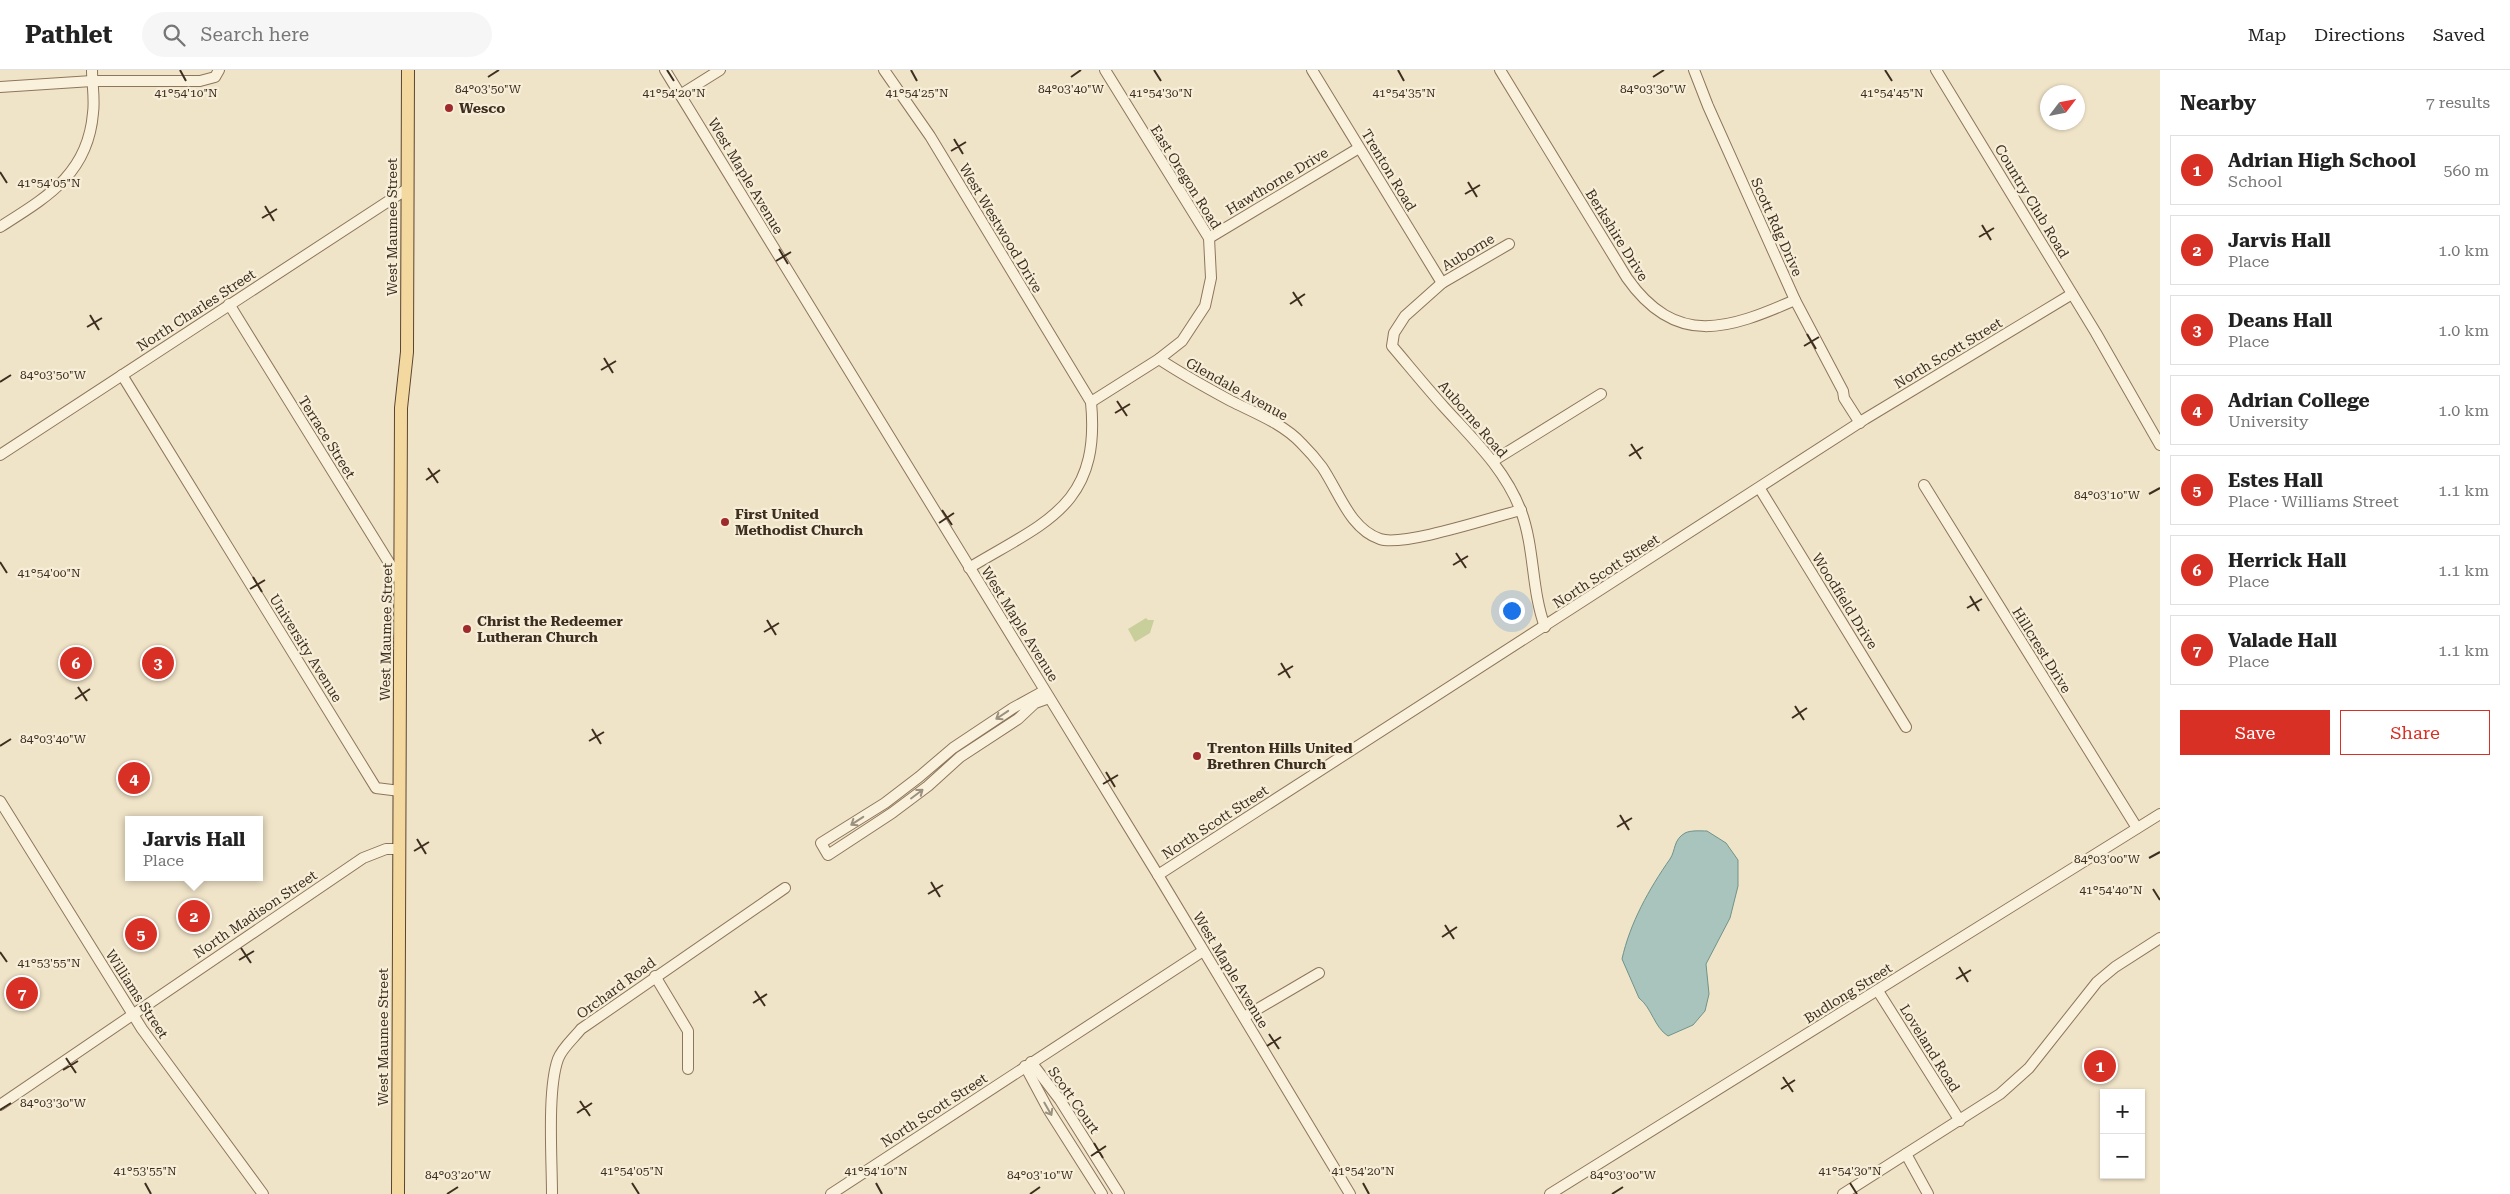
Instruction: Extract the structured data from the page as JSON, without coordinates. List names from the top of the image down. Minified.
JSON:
{"streets":{"main road":["West Maumee Street"],"street":["Trenton Road","West Maple Avenue","East Oregon Road","Hawthorne Drive","Country Club Road","Scott Rdg Drive","West Westwood Drive","Berkshire Drive","Auborne","North Charles Street","North Scott Street","Glendale Avenue","Auborne Road","Terrace Street","Woodfield Drive","University Avenue","Hillcrest Drive","North Madison Street","Orchard Road","Budlong Street","Williams Street","Loveland Road","Scott Court"]},"crossings":[["Trenton Road","Hawthorne Drive"],["Trenton Road","Auborne"],["Trenton Road","Auborne Road"],["West Maple Avenue","North Scott Street"],["East Oregon Road","Hawthorne Drive"],["East Oregon Road","West Westwood Drive"],["East Oregon Road","Glendale Avenue"],["Country Club Road","North Scott Street"],["West Maumee Street","North Charles Street"],["West Maumee Street","Terrace Street"],["West Maumee Street","University Avenue"],["West Maumee Street","North Madison Street"],["Scott Rdg Drive","Berkshire Drive"],["Scott Rdg Drive","North Scott Street"],["Auborne","Auborne Road"],["North Charles Street","Terrace Street"],["North Charles Street","University Avenue"],["North Scott Street","Auborne Road"],["North Scott Street","Woodfield Drive"],["North Scott Street","Scott Court"],["Glendale Avenue","Auborne Road"],["Hillcrest Drive","Budlong Street"],["North Madison Street","Williams Street"],["Budlong Street","Loveland Road"]],"places":["Wesco","First United Methodist Church","Christ the Redeemer Lutheran Church","Trenton Hills United Brethren Church"],"north":"top right","page":{"header":"Pathlet","search":"Search here","nav":["Map","Directions","Saved"],"heading":["Nearby","7 results"],"list":[{"mark":"1","name":"Adrian High School","note":"School","value":"560 m"},{"mark":"2","name":"Jarvis Hall","note":"Place","value":"1.0 km"},{"mark":"3","name":"Deans Hall","note":"Place","value":"1.0 km"},{"mark":"4","name":"Adrian College","note":"University","value":"1.0 km"},{"mark":"5","name":"Estes Hall","note":"Place · Williams Street","value":"1.1 km"},{"mark":"6","name":"Herrick Hall","note":"Place","value":"1.1 km"},{"mark":"7","name":"Valade Hall","note":"Place","value":"1.1 km"}],"pins":["3","6","4","2","5","7","1"],"buttons":["Save","Share"],"popup":["Jarvis Hall","Place"],"map_buttons":["+","−"]},"coordinates":["84°03'50\"W","84°03'40\"W","84°03'30\"W","41°54'45\"N","41°54'10\"N","41°54'20\"N","41°54'25\"N","41°54'30\"N","41°54'35\"N","41°54'05\"N","84°03'10\"W","41°54'00\"N","84°03'00\"W","41°54'40\"N","41°53'55\"N","84°03'20\"W"]}
